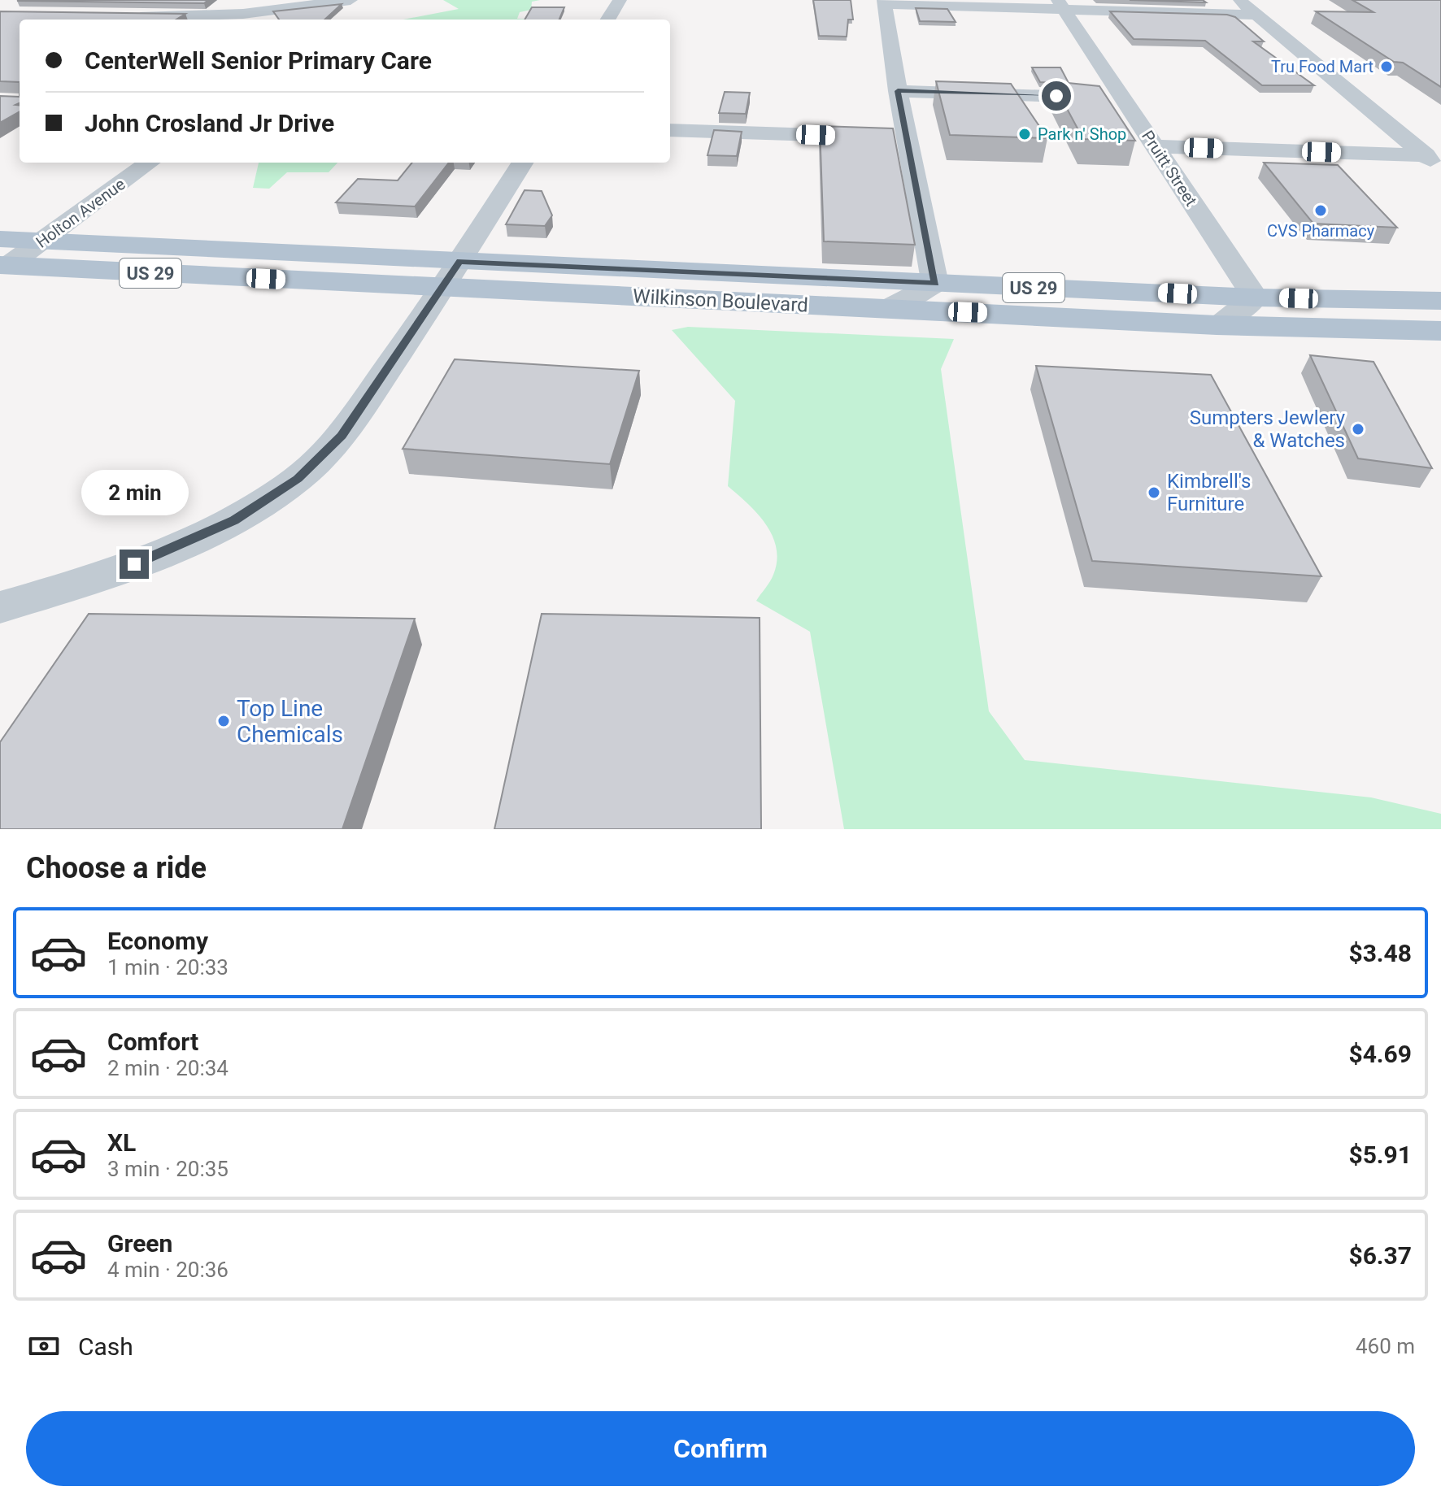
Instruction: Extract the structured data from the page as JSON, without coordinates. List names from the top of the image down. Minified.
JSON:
{"streets":{"main road":["US 29","Wilkinson Boulevard"],"street":["Pruitt Street","Holton Avenue"]},"crossings":[["Pruitt Street","Wilkinson Boulevard"],["Holton Avenue","Wilkinson Boulevard"]],"places":["Tru Food Mart","Park n' Shop","CVS Pharmacy","Sumpters Jewlery & Watches","Kimbrell's Furniture","Top Line Chemicals"],"page":{"banner":["CenterWell Senior Primary Care","John Crosland Jr Drive"],"bubble":"2 min","heading":"Choose a ride","list":[{"name":"Economy","note":"1 min · 20:33","value":"$3.48"},{"name":"Comfort","note":"2 min · 20:34","value":"$4.69"},{"name":"XL","note":"3 min · 20:35","value":"$5.91"},{"name":"Green","note":"4 min · 20:36","value":"$6.37"}],"pay":["Cash","460 m"],"buttons":"Confirm"}}
